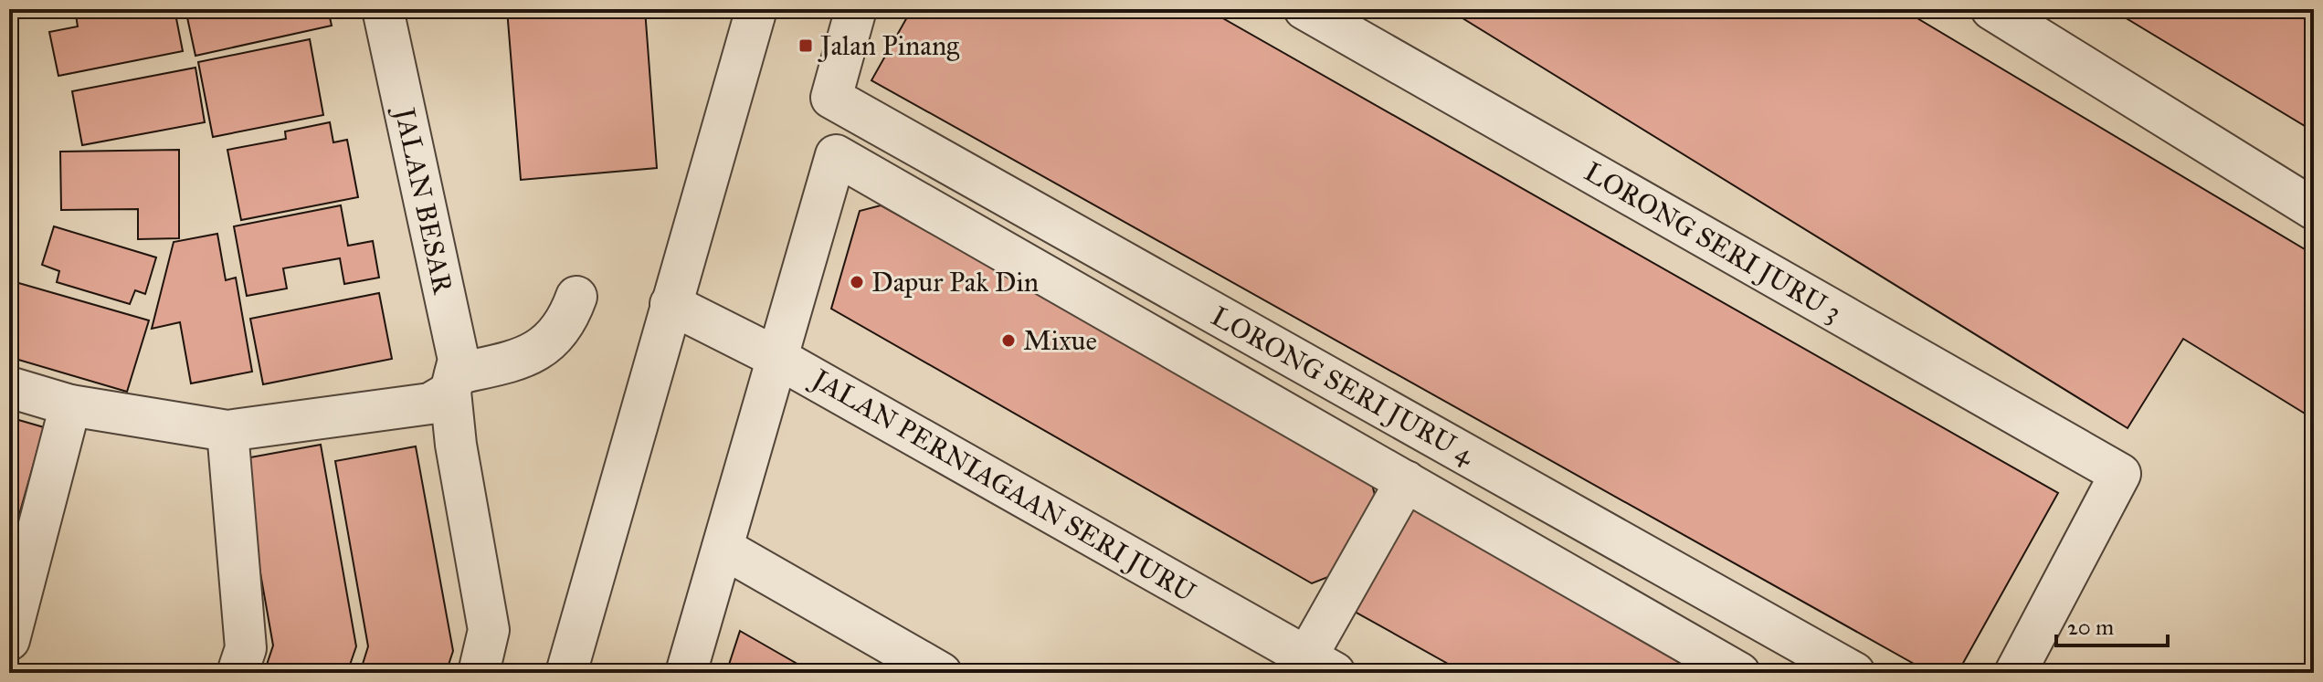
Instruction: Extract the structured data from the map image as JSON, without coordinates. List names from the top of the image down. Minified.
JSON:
{"streets":{"street":["JALAN BESAR","LORONG SERI JURU 3","LORONG SERI JURU 4","JALAN PERNIAGAAN SERI JURU"]},"places":{"transit":["Jalan Pinang"],"other":["Dapur Pak Din","Mixue"]},"scale_bar":"20 m"}
